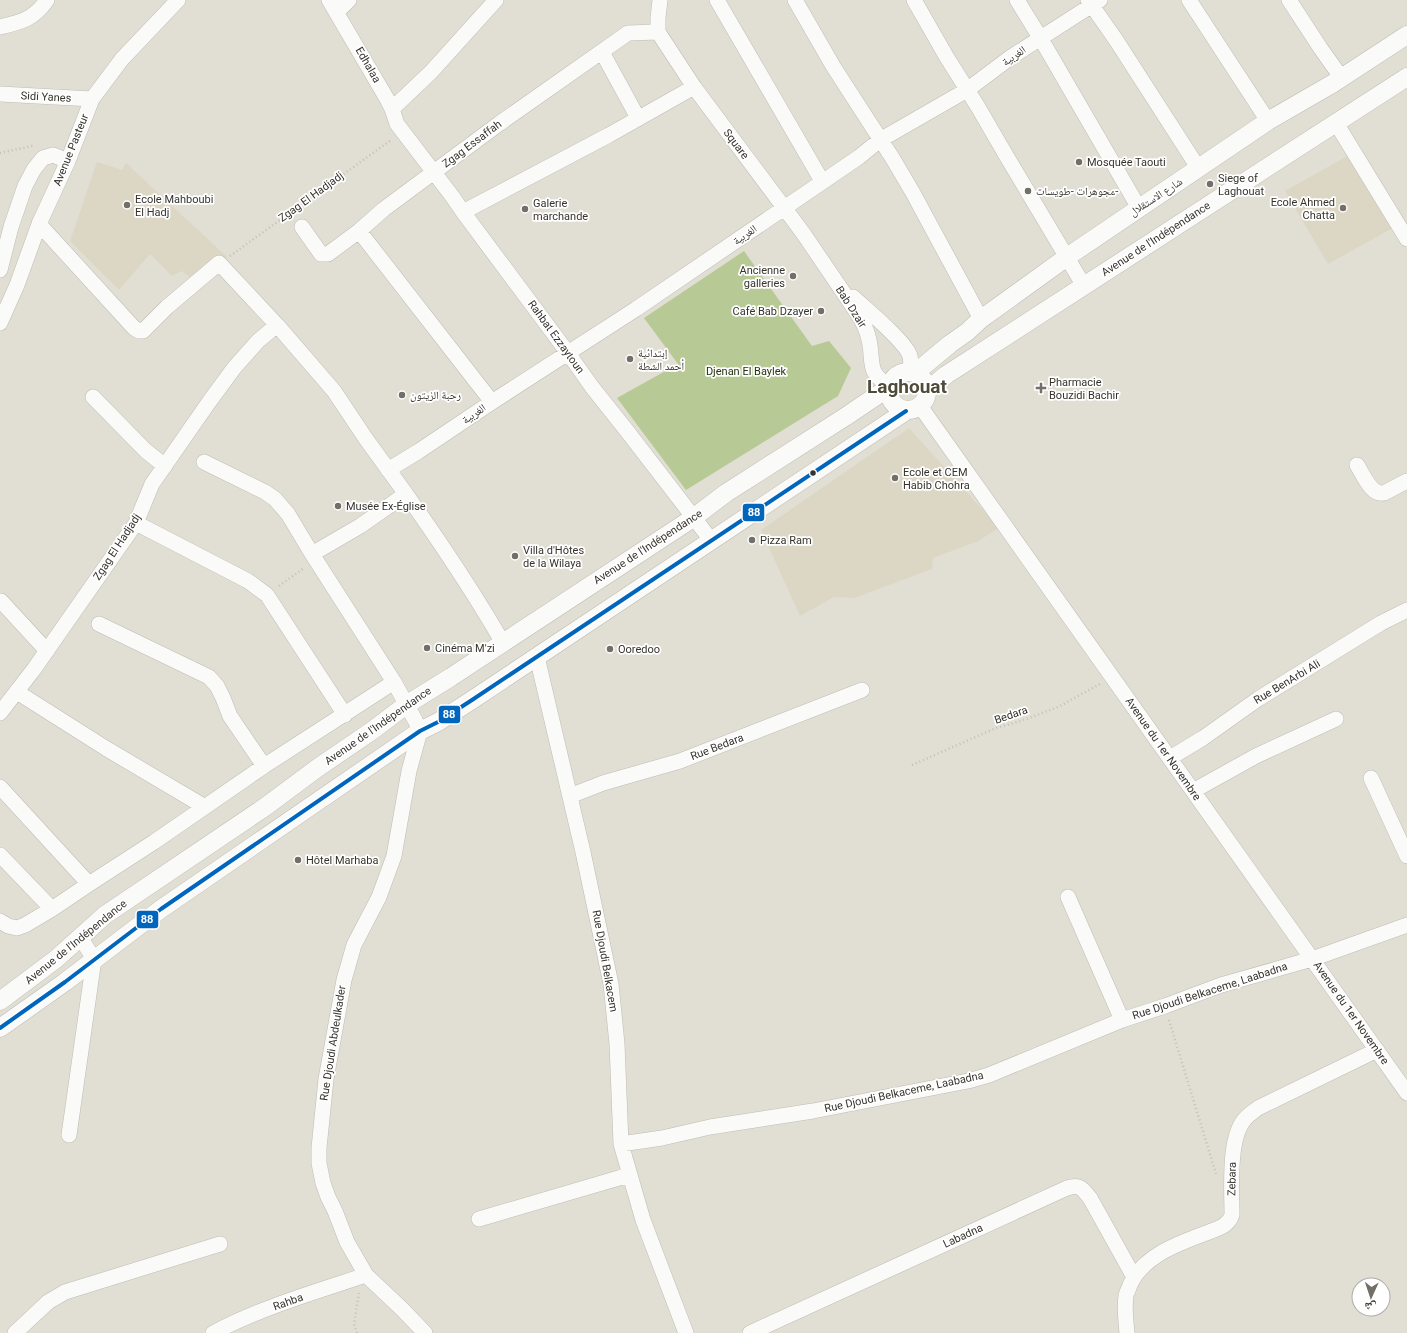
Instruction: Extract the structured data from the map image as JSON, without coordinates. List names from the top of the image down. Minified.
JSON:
{"streets":{"main road":["شارع الاستقلال","Avenue de l'Indépendance","Bab Dzair"],"street":["الغربية","Edhalaa","Sidi Yanes","Zgag Essaffah","Square","Avenue Pasteur","Zgag El Hadjadj","Rahbat Ezzaytoun","Rue BenArbi Ali","Rue Bedara","Avenue du 1er Novembre","Rue Djoudi Belkacem","Rue Djoudi Belkaceme, Laabadna","Rue Djoudi Abdeulkader","Zebara","Labadna","Rahba"],"path":["Bedara"]},"crossings":[["الغربية","Square"],["الغربية","Rahbat Ezzaytoun"],["Edhalaa","Zgag El Hadjadj"],["Edhalaa","Rahbat Ezzaytoun"],["Sidi Yanes","Avenue Pasteur"],["Zgag Essaffah","Square"],["Zgag Essaffah","Rahbat Ezzaytoun"],["Square","Bab Dzair"],["Zgag El Hadjadj","Rahbat Ezzaytoun"],["شارع الاستقلال","Avenue de l'Indépendance"],["شارع الاستقلال","Bab Dzair"],["شارع الاستقلال","Avenue du 1er Novembre"],["Avenue de l'Indépendance","Bab Dzair"],["Avenue de l'Indépendance","Rahbat Ezzaytoun"],["Avenue de l'Indépendance","Avenue du 1er Novembre"],["Avenue de l'Indépendance","Rue Djoudi Belkacem"],["Avenue de l'Indépendance","Rue Djoudi Abdeulkader"],["Bab Dzair","Avenue du 1er Novembre"],["Rue BenArbi Ali","Avenue du 1er Novembre"],["Bedara","Avenue du 1er Novembre"],["Rue Bedara","Rue Djoudi Belkacem"],["Avenue du 1er Novembre","Rue Djoudi Belkaceme, Laabadna"],["Avenue du 1er Novembre","Zebara"],["Rue Djoudi Belkacem","Rue Djoudi Belkaceme, Laabadna"],["Rue Djoudi Abdeulkader","Rahba"],["Zebara","Labadna"]],"districts":["Laghouat"],"parks":["Djenan El Baylek"],"places":{"other":["Mosquée Taouti","Siege of Laghouat","مجوهرات -طويسات-","Ecole Mahboubi El Hadj","Ecole Ahmed Chatta","Galerie marchande","Ancienne galleries","Café Bab Dzayer","إبتدائية أحمد الشطة","رحبة الزيتون","Ecole et CEM Habib Chohra","Musée Ex-Église","Pizza Ram","Villa d'Hôtes de la Wilaya","Cinéma M'zi","Ooredoo","Hôtel Marhaba"],"health":["Pharmacie Bouzidi Bachir"]},"lines":["transit line 88"],"north":"bottom"}
